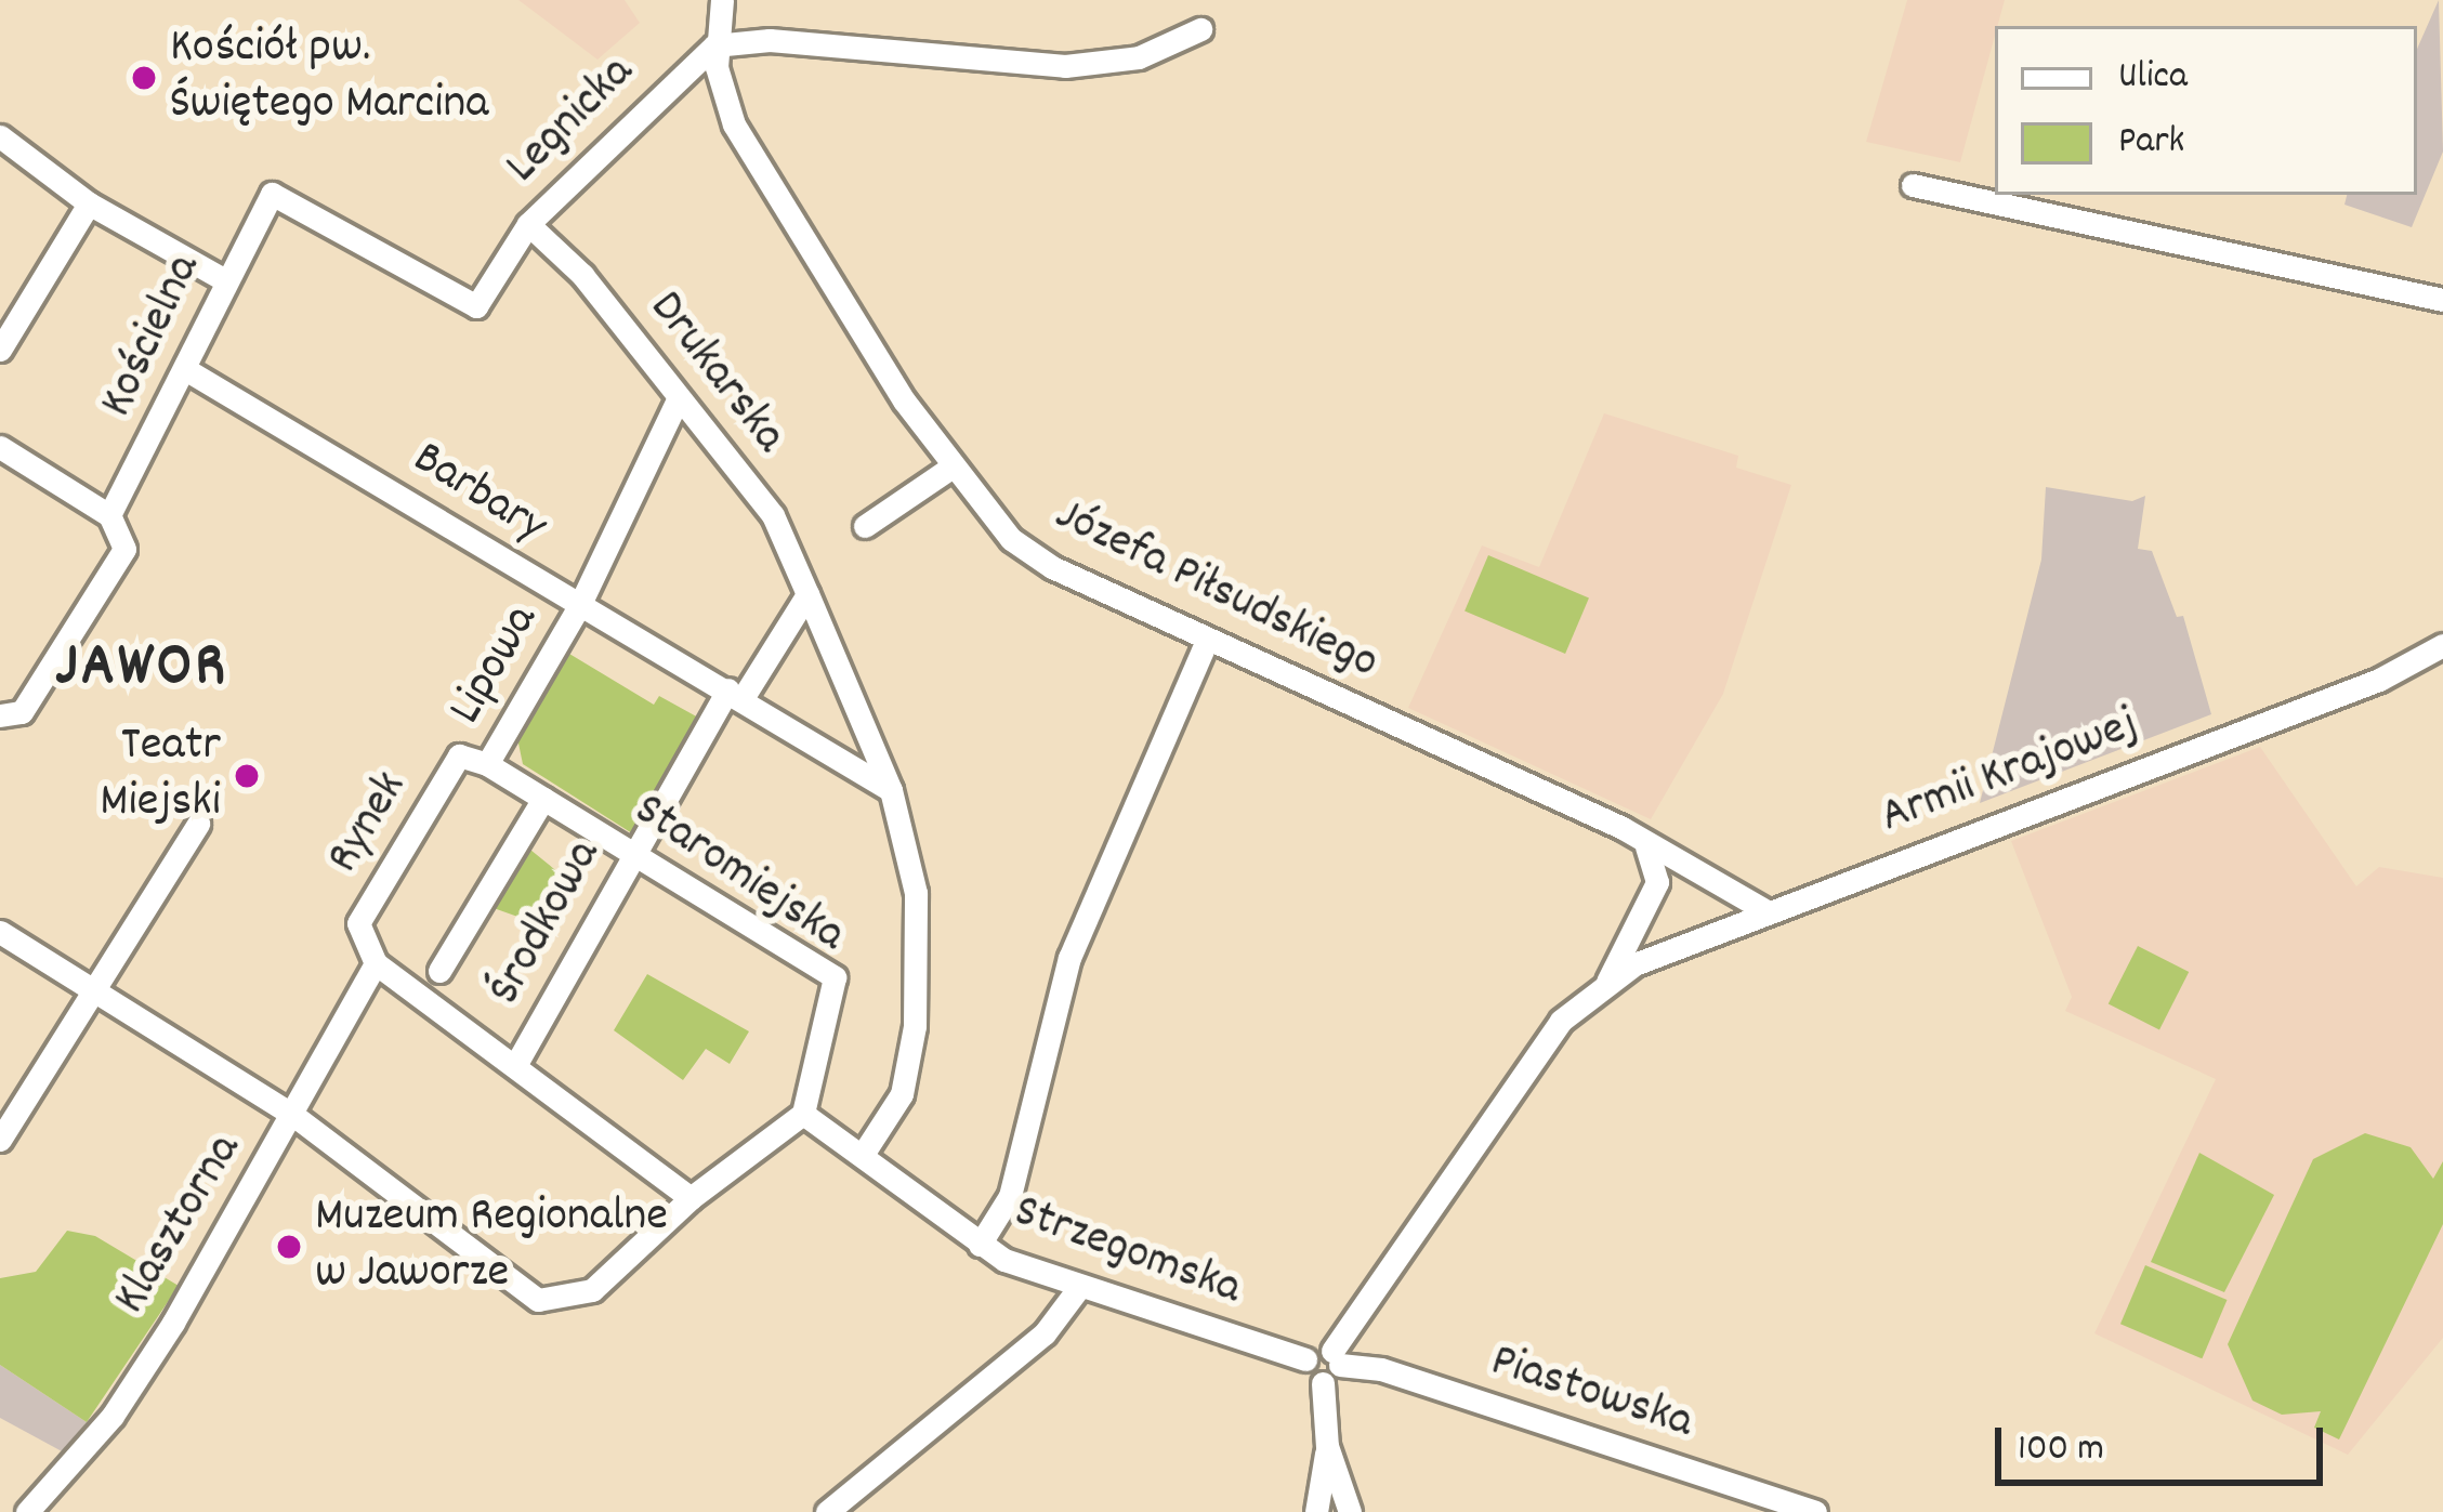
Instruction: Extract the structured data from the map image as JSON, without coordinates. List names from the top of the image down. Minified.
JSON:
{"streets":{"street":["Legnicka","Kościelna","Drukarska","Barbary","Józefa Piłsudskiego","Lipowa","Armii Krajowej","Rynek","Staromiejska","Środkowa","Klasztorna","Strzegomska","Piastowska"]},"crossings":[["Legnicka","Kościelna"],["Legnicka","Drukarska"],["Legnicka","Józefa Piłsudskiego"],["Kościelna","Barbary"],["Drukarska","Barbary"],["Drukarska","Lipowa"],["Drukarska","Środkowa"],["Drukarska","Strzegomska"],["Barbary","Lipowa"],["Barbary","Środkowa"],["Józefa Piłsudskiego","Armii Krajowej"],["Lipowa","Rynek"],["Lipowa","Staromiejska"],["Armii Krajowej","Strzegomska"],["Armii Krajowej","Piastowska"],["Rynek","Staromiejska"],["Rynek","Klasztorna"],["Staromiejska","Środkowa"],["Staromiejska","Strzegomska"],["Strzegomska","Piastowska"]],"districts":["JAWOR"],"places":["Kościół pw. Świętego Marcina","Teatr Miejski","Muzeum Regionalne w Jaworze"],"legend":["Ulica","Park"],"scale_bar":"100 m"}
